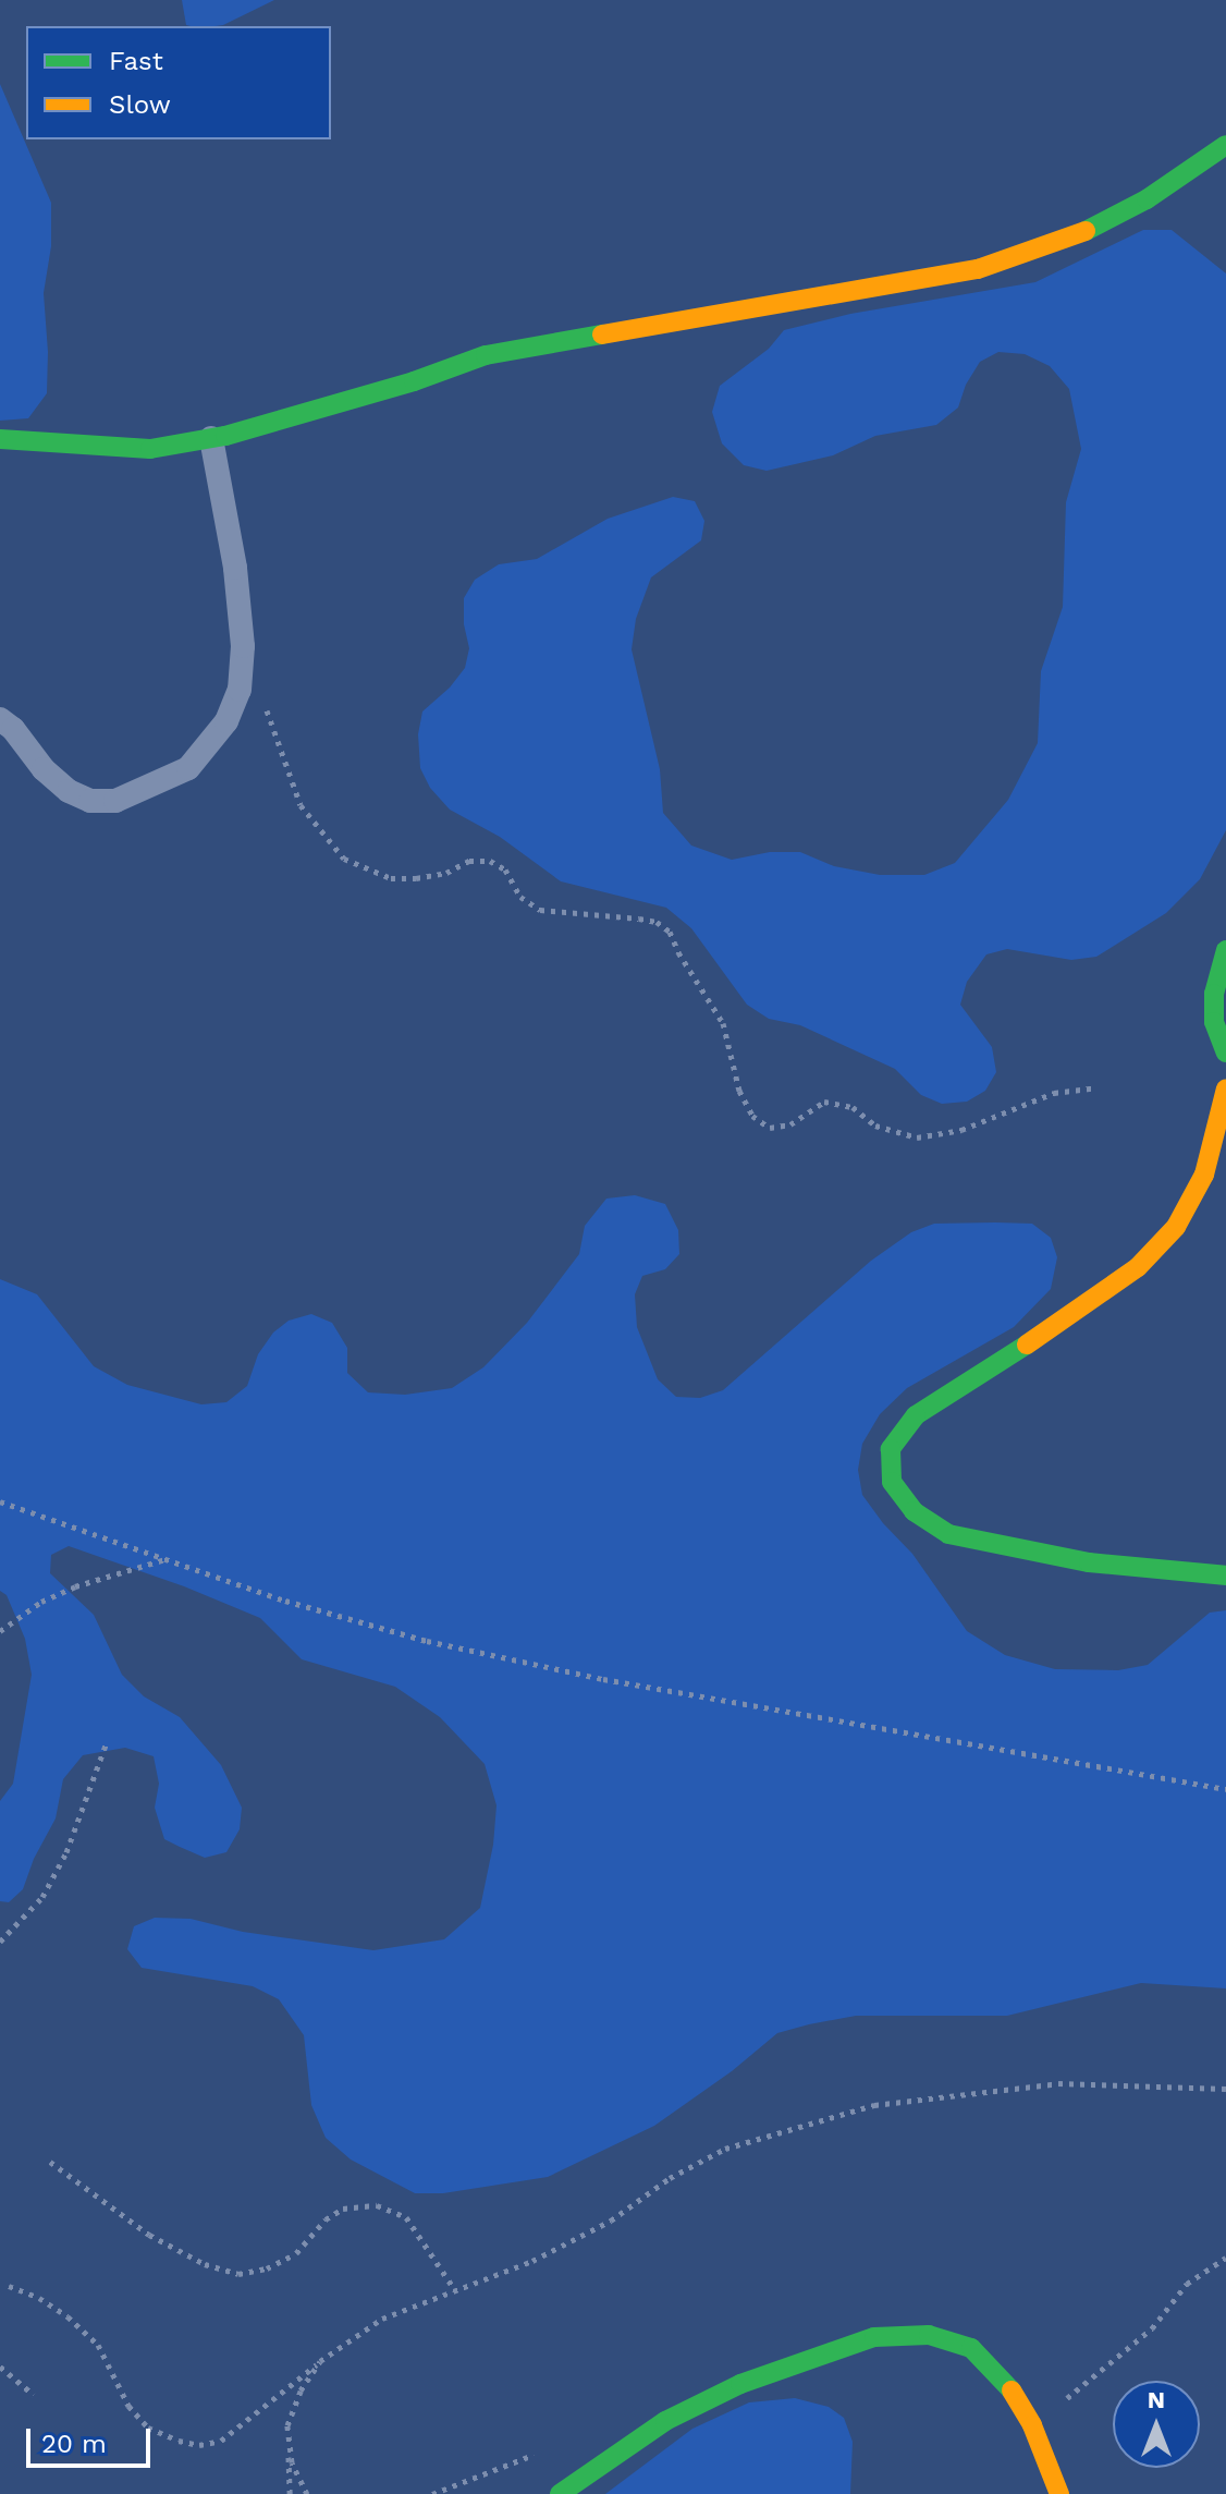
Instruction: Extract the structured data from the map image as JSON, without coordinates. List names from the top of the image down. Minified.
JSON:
{"legend":["Fast","Slow"],"scale_bar":"20 m","north":"top"}
